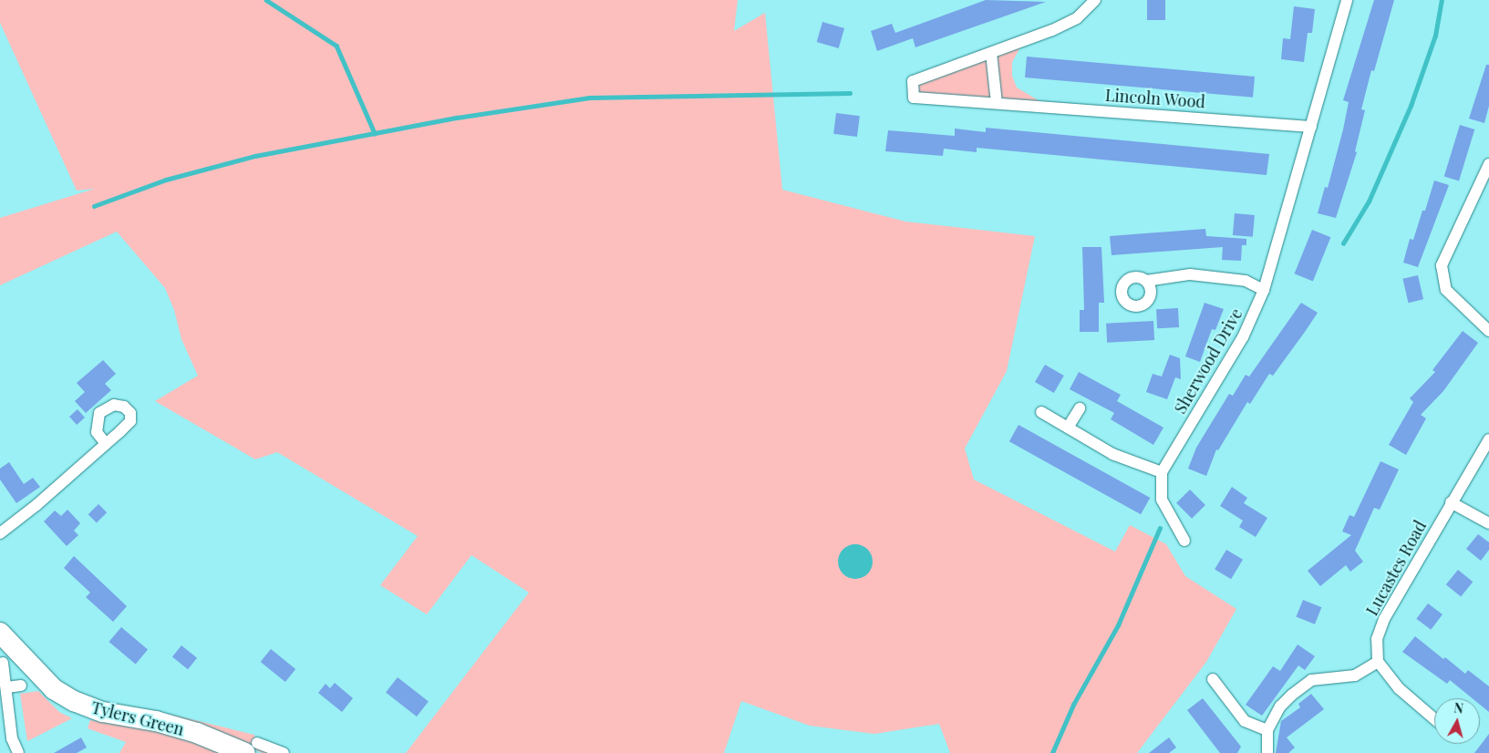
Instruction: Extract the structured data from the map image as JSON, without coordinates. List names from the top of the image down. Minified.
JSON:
{"streets":{"highway":["Tylers Green"],"street":["Lincoln Wood","Sherwood Drive","Lucastes Road"]},"crossings":[["Lincoln Wood","Sherwood Drive"]],"north":"top"}
